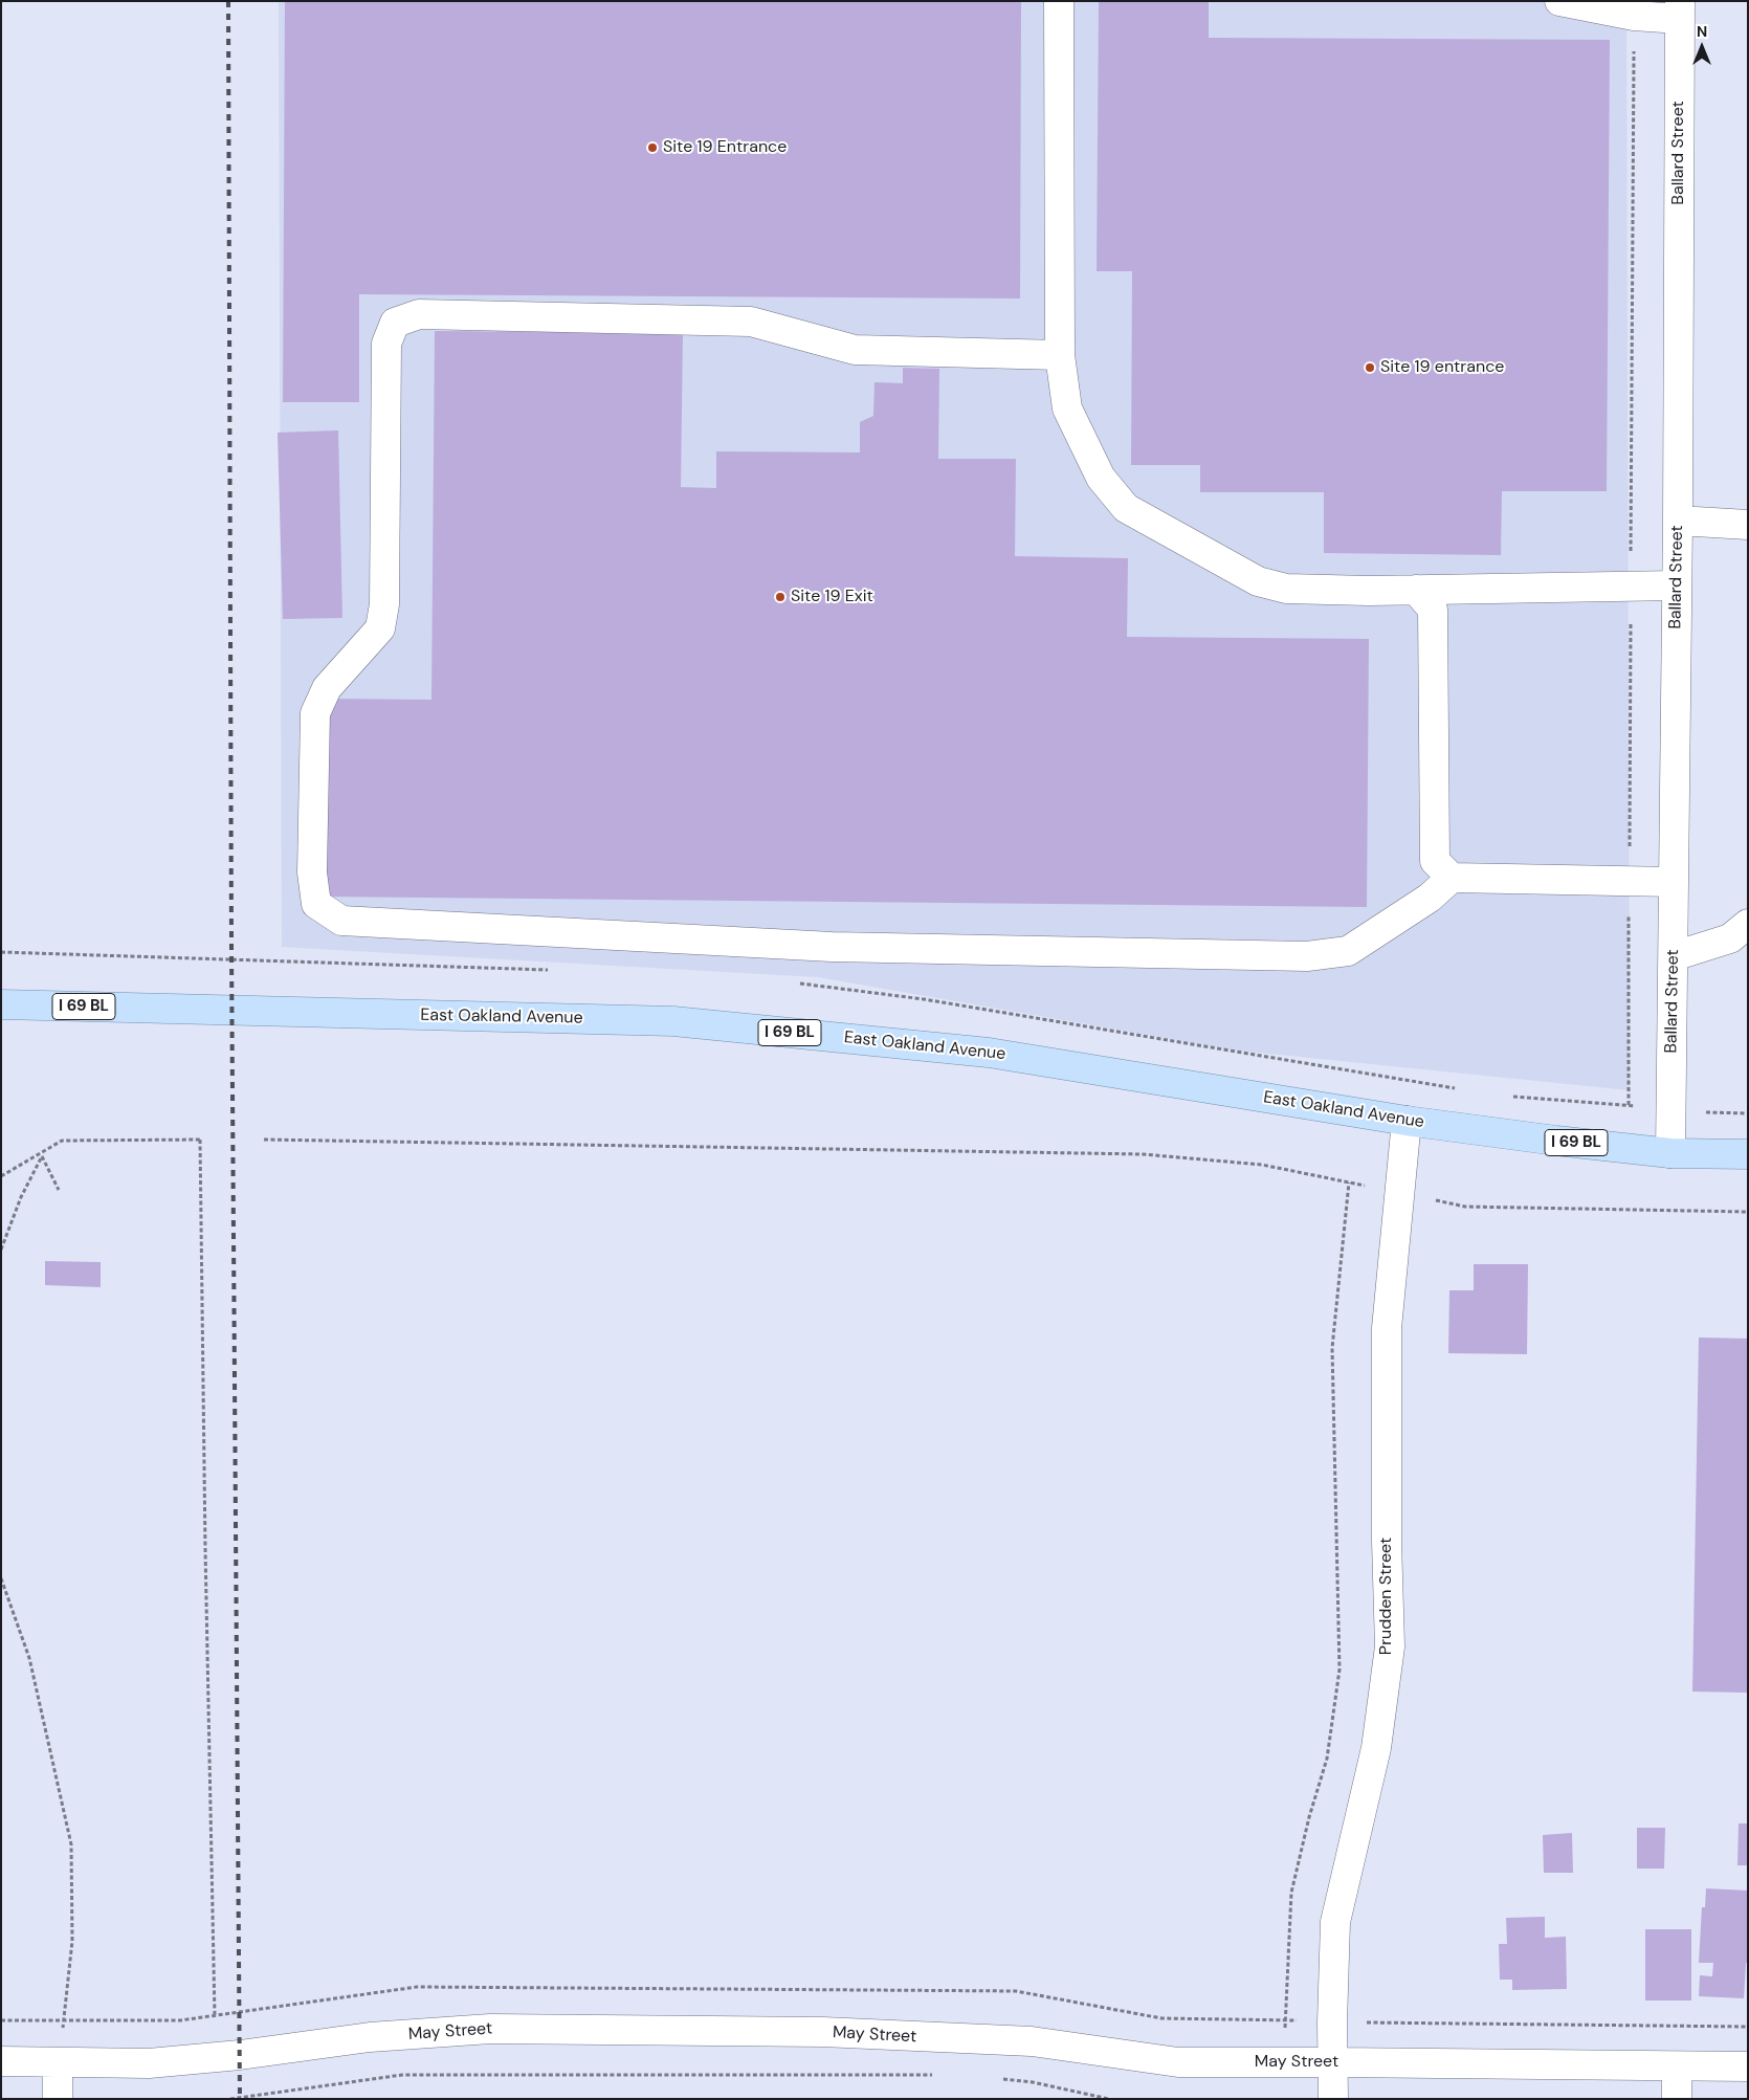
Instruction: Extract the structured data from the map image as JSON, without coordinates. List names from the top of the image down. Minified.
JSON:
{"streets":{"main road":["I 69 BL","East Oakland Avenue"],"street":["Ballard Street","Prudden Street","May Street"]},"crossings":[["Ballard Street","East Oakland Avenue"],["East Oakland Avenue","Prudden Street"],["Prudden Street","May Street"]],"places":["Site 19 Entrance","Site 19 entrance","Site 19 Exit"],"north":"top"}
